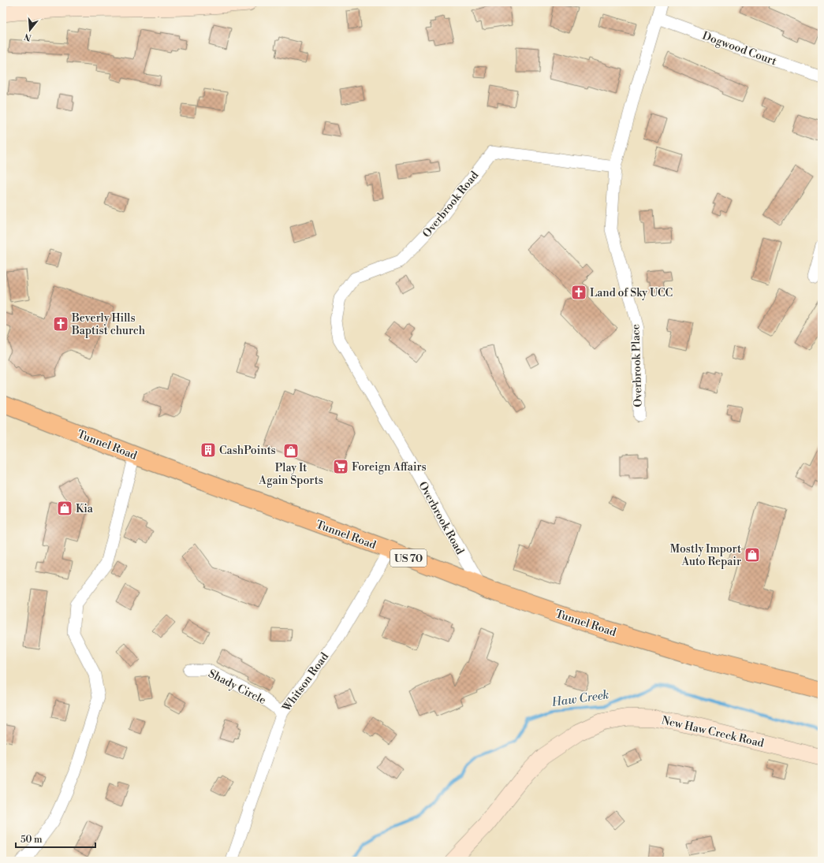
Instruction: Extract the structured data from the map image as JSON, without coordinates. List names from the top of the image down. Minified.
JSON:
{"streets":{"main road":["Tunnel Road","US 70"],"street":["Dogwood Court","Overbrook Road","Overbrook Place","Whitson Road","Shady Circle","New Haw Creek Road"]},"crossings":[["Overbrook Road","Overbrook Place"],["Overbrook Road","Tunnel Road"],["Tunnel Road","Whitson Road"],["Whitson Road","Shady Circle"]],"water":["Haw Creek"],"places":{"church":["Land of Sky UCC","Beverly Hills Baptist church"],"building":["CashPoints"],"shop":["Play It Again Sports","Kia","Mostly Import Auto Repair"],"supermarket":["Foreign Affairs"]},"scale_bar":"50 m","north":"bottom"}
